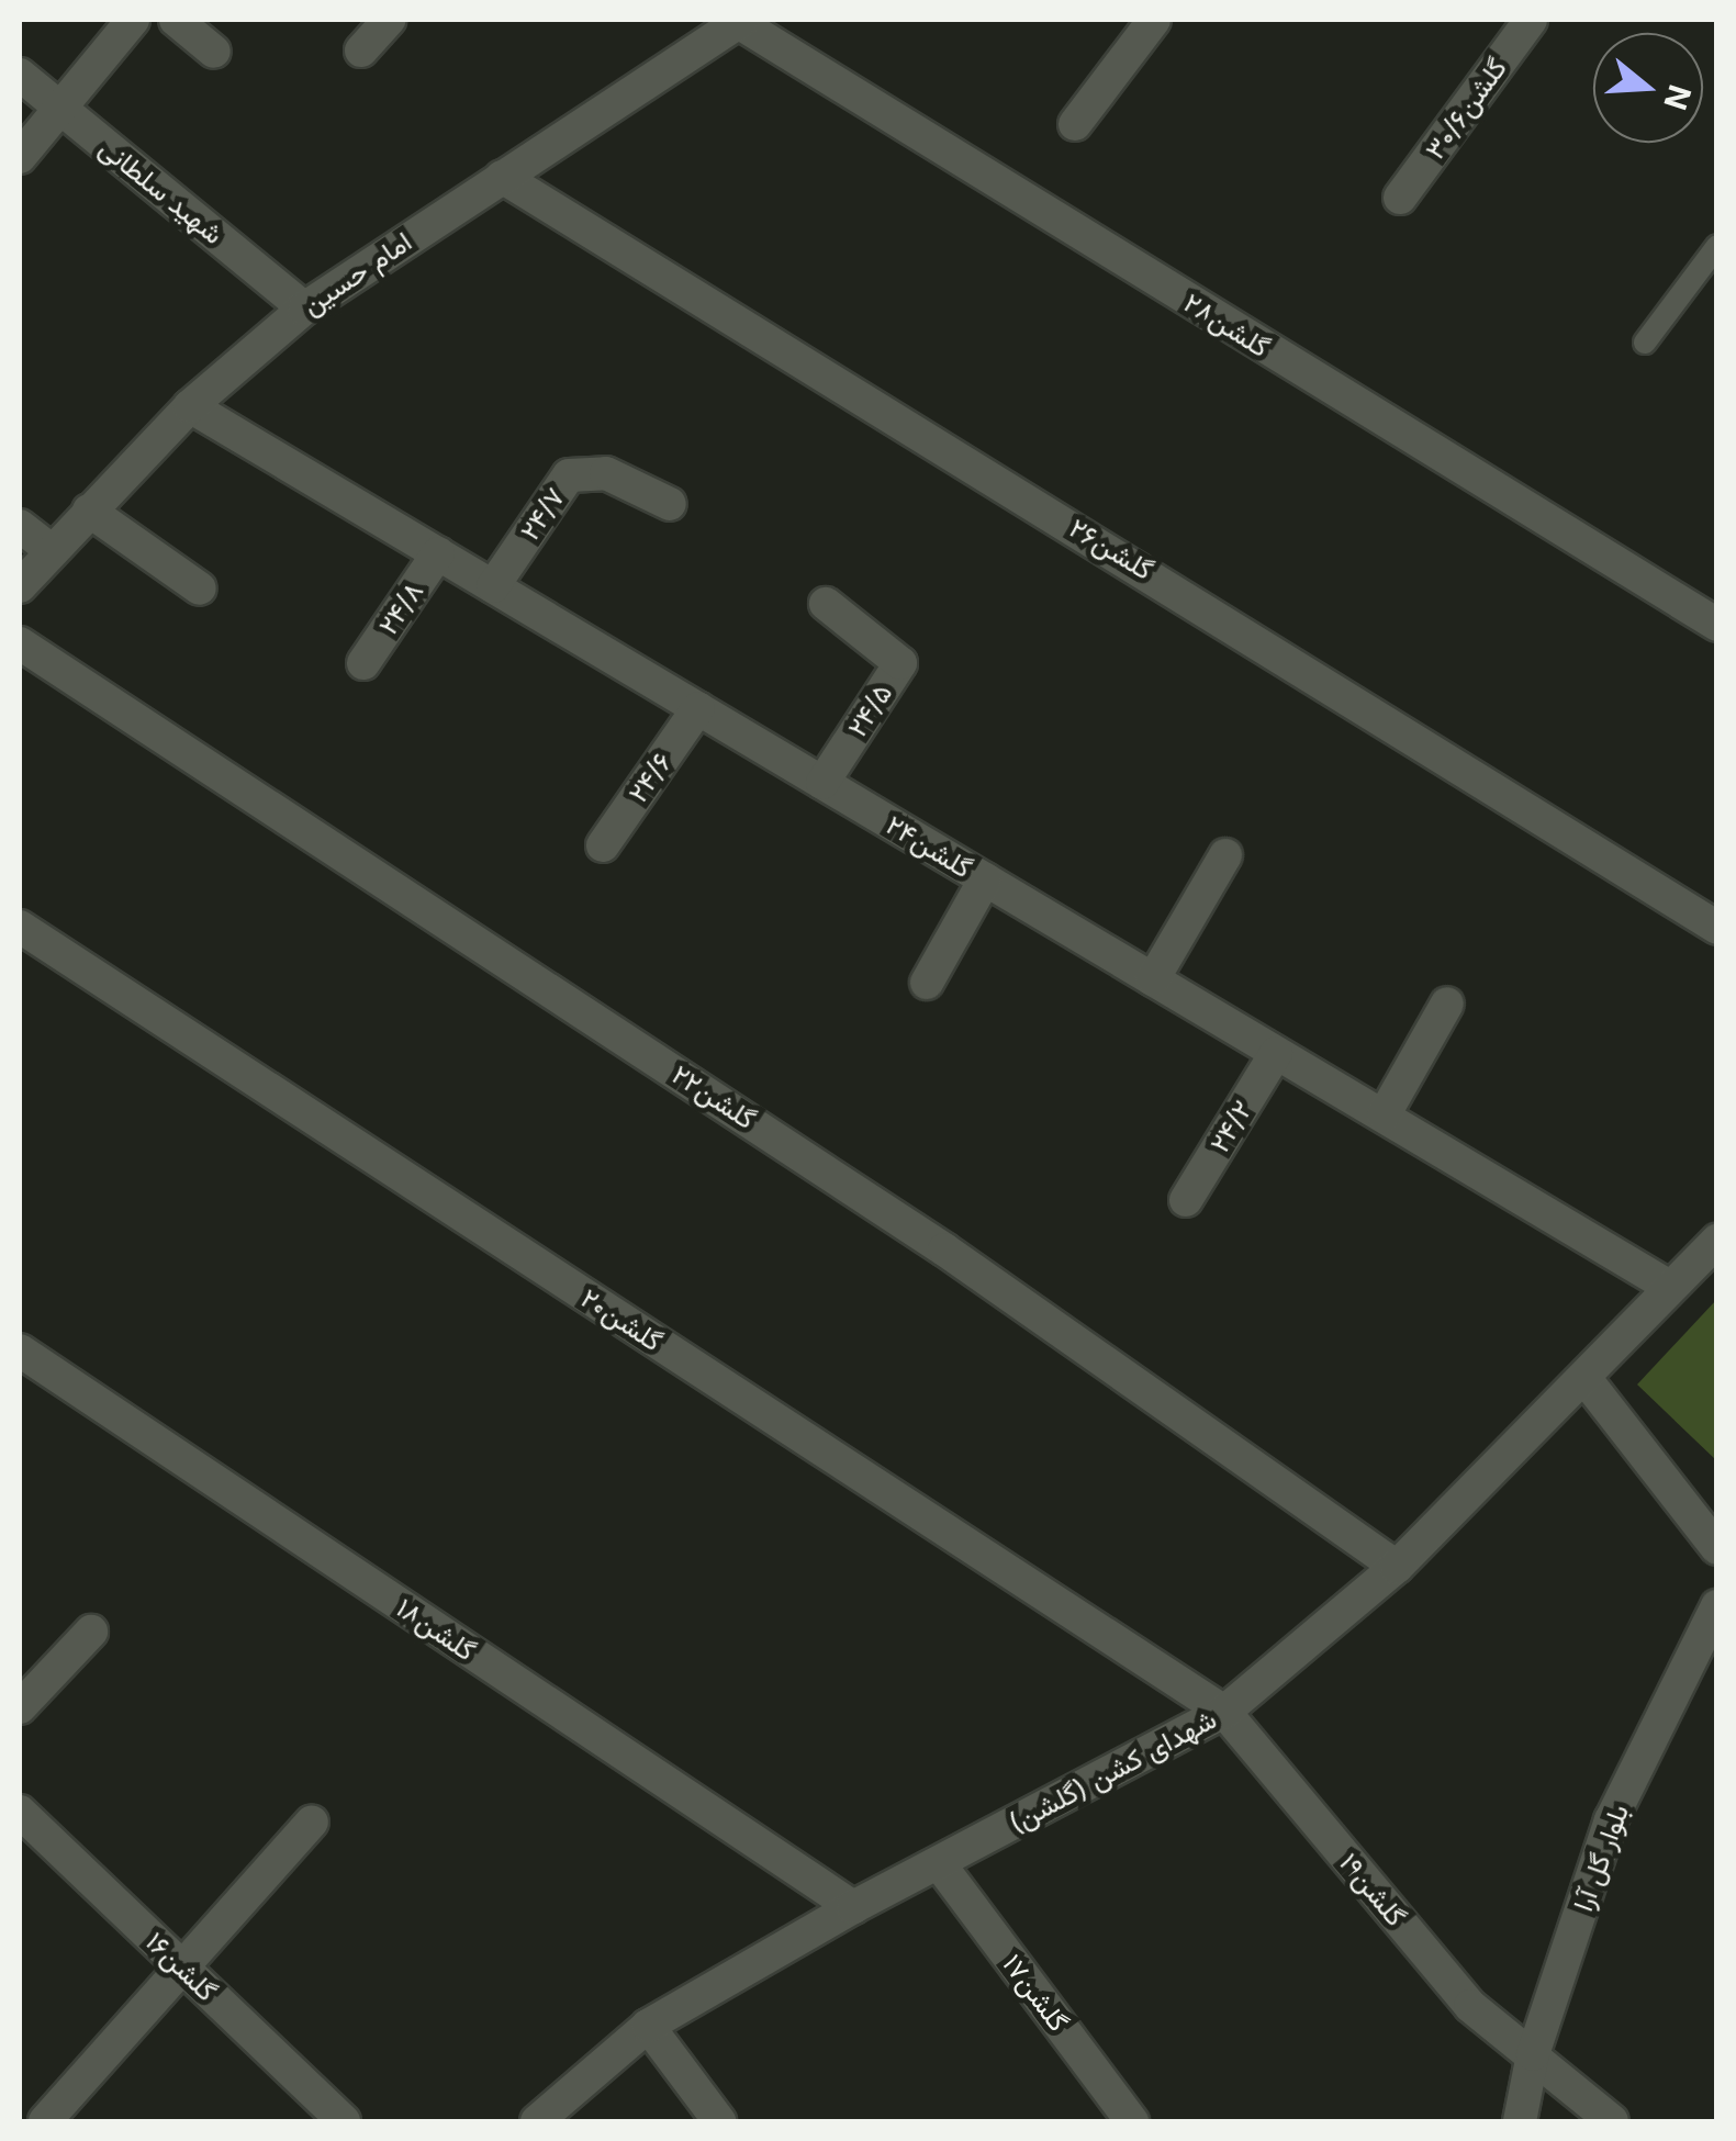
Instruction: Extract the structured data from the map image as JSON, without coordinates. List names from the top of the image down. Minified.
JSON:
{"streets":{"street":["گلشن۳۰/۶","شهید سلطانی","امام حسین","گلشن۲۸","۲۴/۷","گلشن۲۶","۲۴/۸","۲۴/۵","۲۴/۶","گلشن۲۴","گلشن۲۲","۲۴/۲","گلشن۲۰","گلشن۱۸","شهدای کشن (گلشن)","بلوار گل آرا","گلشن۱۹","گلشن۱۶","گلشن۱۷"]},"crossings":[["شهید سلطانی","امام حسین"],["امام حسین","گلشن۲۸"],["امام حسین","گلشن۲۶"],["امام حسین","گلشن۲۴"],["۲۴/۷","گلشن۲۴"],["۲۴/۸","گلشن۲۴"],["۲۴/۵","گلشن۲۴"],["۲۴/۶","گلشن۲۴"],["گلشن۲۴","۲۴/۲"],["گلشن۲۴","شهدای کشن (گلشن)"],["گلشن۲۲","شهدای کشن (گلشن)"],["گلشن۲۰","شهدای کشن (گلشن)"],["گلشن۲۰","گلشن۱۹"],["گلشن۱۸","شهدای کشن (گلشن)"],["شهدای کشن (گلشن)","گلشن۱۹"],["شهدای کشن (گلشن)","گلشن۱۷"],["بلوار گل آرا","گلشن۱۹"]],"north":"right"}
